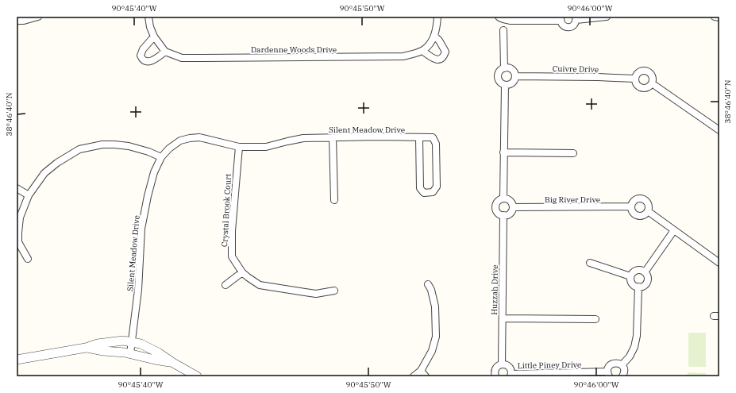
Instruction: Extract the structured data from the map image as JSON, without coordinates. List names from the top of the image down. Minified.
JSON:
{"streets":{"street":["Dardenne Woods Drive","Cuivre Drive","Silent Meadow Drive","Big River Drive","Crystal Brook Court","Huzzah Drive","Little Piney Drive"]},"crossings":[["Silent Meadow Drive","Crystal Brook Court"],["Big River Drive","Huzzah Drive"]],"coordinates":["90°45'40\"W","90°45'50\"W","90°46'00\"W","38°46'40\"N"]}
